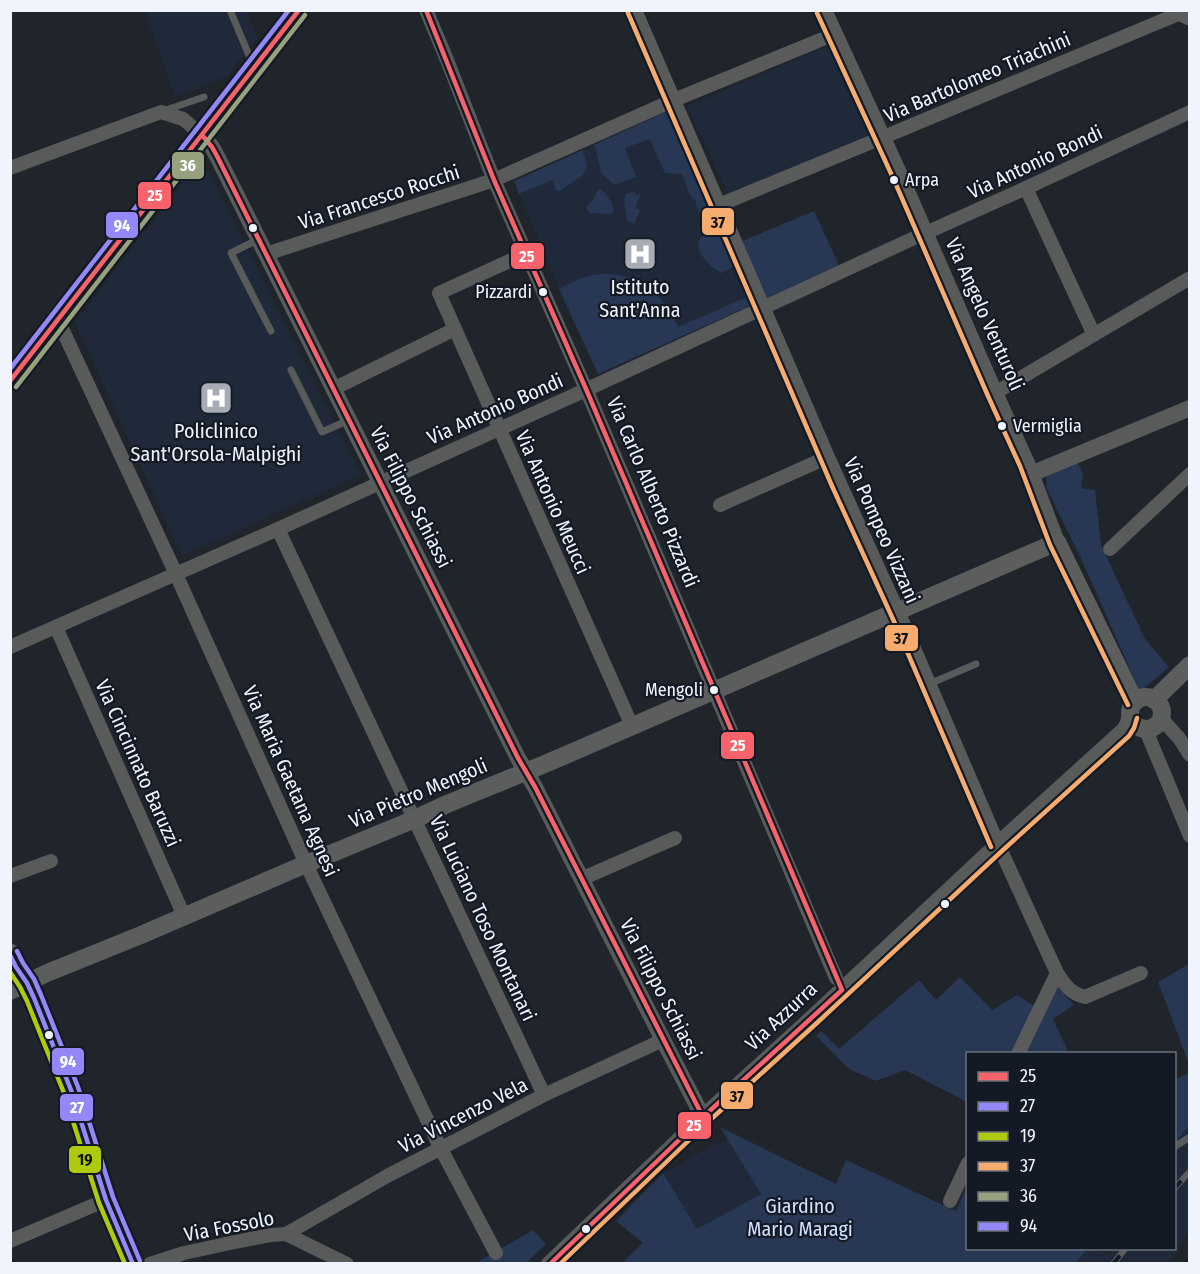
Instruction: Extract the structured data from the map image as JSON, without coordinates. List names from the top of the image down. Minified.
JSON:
{"streets":{"main road":["Via Angelo Venturoli","Via Pietro Mengoli"],"street":["Via Bartolomeo Triachini","Via Antonio Bondi","Via Francesco Rocchi","Via Carlo Alberto Pizzardi","Via Filippo Schiassi","Via Antonio Meucci","Via Pompeo Vizzani","Via Cincinnato Baruzzi","Via Maria Gaetana Agnesi","Via Luciano Toso Montanari","Via Azzurra","Via Vincenzo Vela","Via Fossolo"]},"crossings":[["Via Bartolomeo Triachini","Via Angelo Venturoli"],["Via Bartolomeo Triachini","Via Pompeo Vizzani"],["Via Antonio Bondi","Via Angelo Venturoli"],["Via Antonio Bondi","Via Carlo Alberto Pizzardi"],["Via Antonio Bondi","Via Filippo Schiassi"],["Via Antonio Bondi","Via Antonio Meucci"],["Via Antonio Bondi","Via Pompeo Vizzani"],["Via Antonio Bondi","Via Cincinnato Baruzzi"],["Via Antonio Bondi","Via Maria Gaetana Agnesi"],["Via Antonio Bondi","Via Luciano Toso Montanari"],["Via Francesco Rocchi","Via Angelo Venturoli"],["Via Francesco Rocchi","Via Carlo Alberto Pizzardi"],["Via Francesco Rocchi","Via Filippo Schiassi"],["Via Francesco Rocchi","Via Pompeo Vizzani"],["Via Angelo Venturoli","Via Pietro Mengoli"],["Via Angelo Venturoli","Via Azzurra"],["Via Carlo Alberto Pizzardi","Via Antonio Meucci"],["Via Carlo Alberto Pizzardi","Via Pietro Mengoli"],["Via Carlo Alberto Pizzardi","Via Azzurra"],["Via Filippo Schiassi","Via Pietro Mengoli"],["Via Filippo Schiassi","Via Azzurra"],["Via Filippo Schiassi","Via Vincenzo Vela"],["Via Antonio Meucci","Via Pietro Mengoli"],["Via Pompeo Vizzani","Via Pietro Mengoli"],["Via Pompeo Vizzani","Via Azzurra"],["Via Cincinnato Baruzzi","Via Pietro Mengoli"],["Via Maria Gaetana Agnesi","Via Pietro Mengoli"],["Via Maria Gaetana Agnesi","Via Vincenzo Vela"],["Via Pietro Mengoli","Via Luciano Toso Montanari"],["Via Luciano Toso Montanari","Via Vincenzo Vela"],["Via Vincenzo Vela","Via Fossolo"]],"parks":["Giardino Mario Maragi"],"places":{"other":["Arpa","Pizzardi","Vermiglia","Mengoli"],"hospital":["Istituto Sant'Anna","Policlinico Sant'Orsola-Malpighi"]},"lines":["transit line 25","transit line 94","transit line 37","transit line 36","transit line 27","transit line 19"],"legend":["25","27","19","37","36","94"]}
